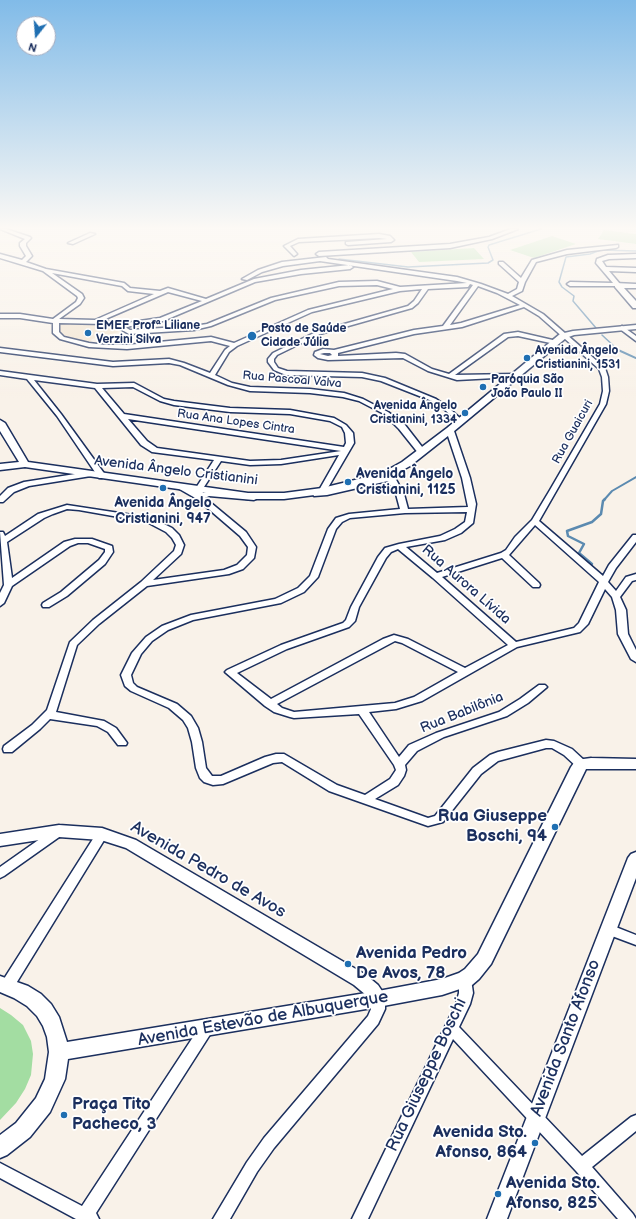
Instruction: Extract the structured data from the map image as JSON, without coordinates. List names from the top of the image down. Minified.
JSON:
{"streets":{"main road":["Avenida Estevão de Albuquerque","Rua Giuseppe Boschi"],"street":["Rua Pascoal Valva","Rua Ana Lopes Cintra","Rua Guaicuri","Avenida Ângelo Cristianini","Rua Aurora Lívida","Rua Babilônia","Avenida Pedro de Avos","Avenida Santo Afonso"]},"crossings":[["Rua Pascoal Valva","Avenida Ângelo Cristianini"],["Rua Guaicuri","Avenida Ângelo Cristianini"],["Avenida Pedro de Avos","Avenida Estevão de Albuquerque"],["Avenida Estevão de Albuquerque","Rua Giuseppe Boschi"]],"places":["EMEF Profª Liliane Verzini Silva","Posto de Saúde Cidade Júlia","Avenida Ângelo Cristianini, 1531","Paróquia São João Paulo II","Avenida Ângelo Cristianini, 1334","Avenida Ângelo Cristianini, 1125","Avenida Ângelo Cristianini, 947","Rua Giuseppe Boschi, 94","Avenida Pedro De Avos, 78","Praça Tito Pacheco, 3","Avenida Sto. Afonso, 864","Avenida Sto. Afonso, 825"],"north":"bottom"}
